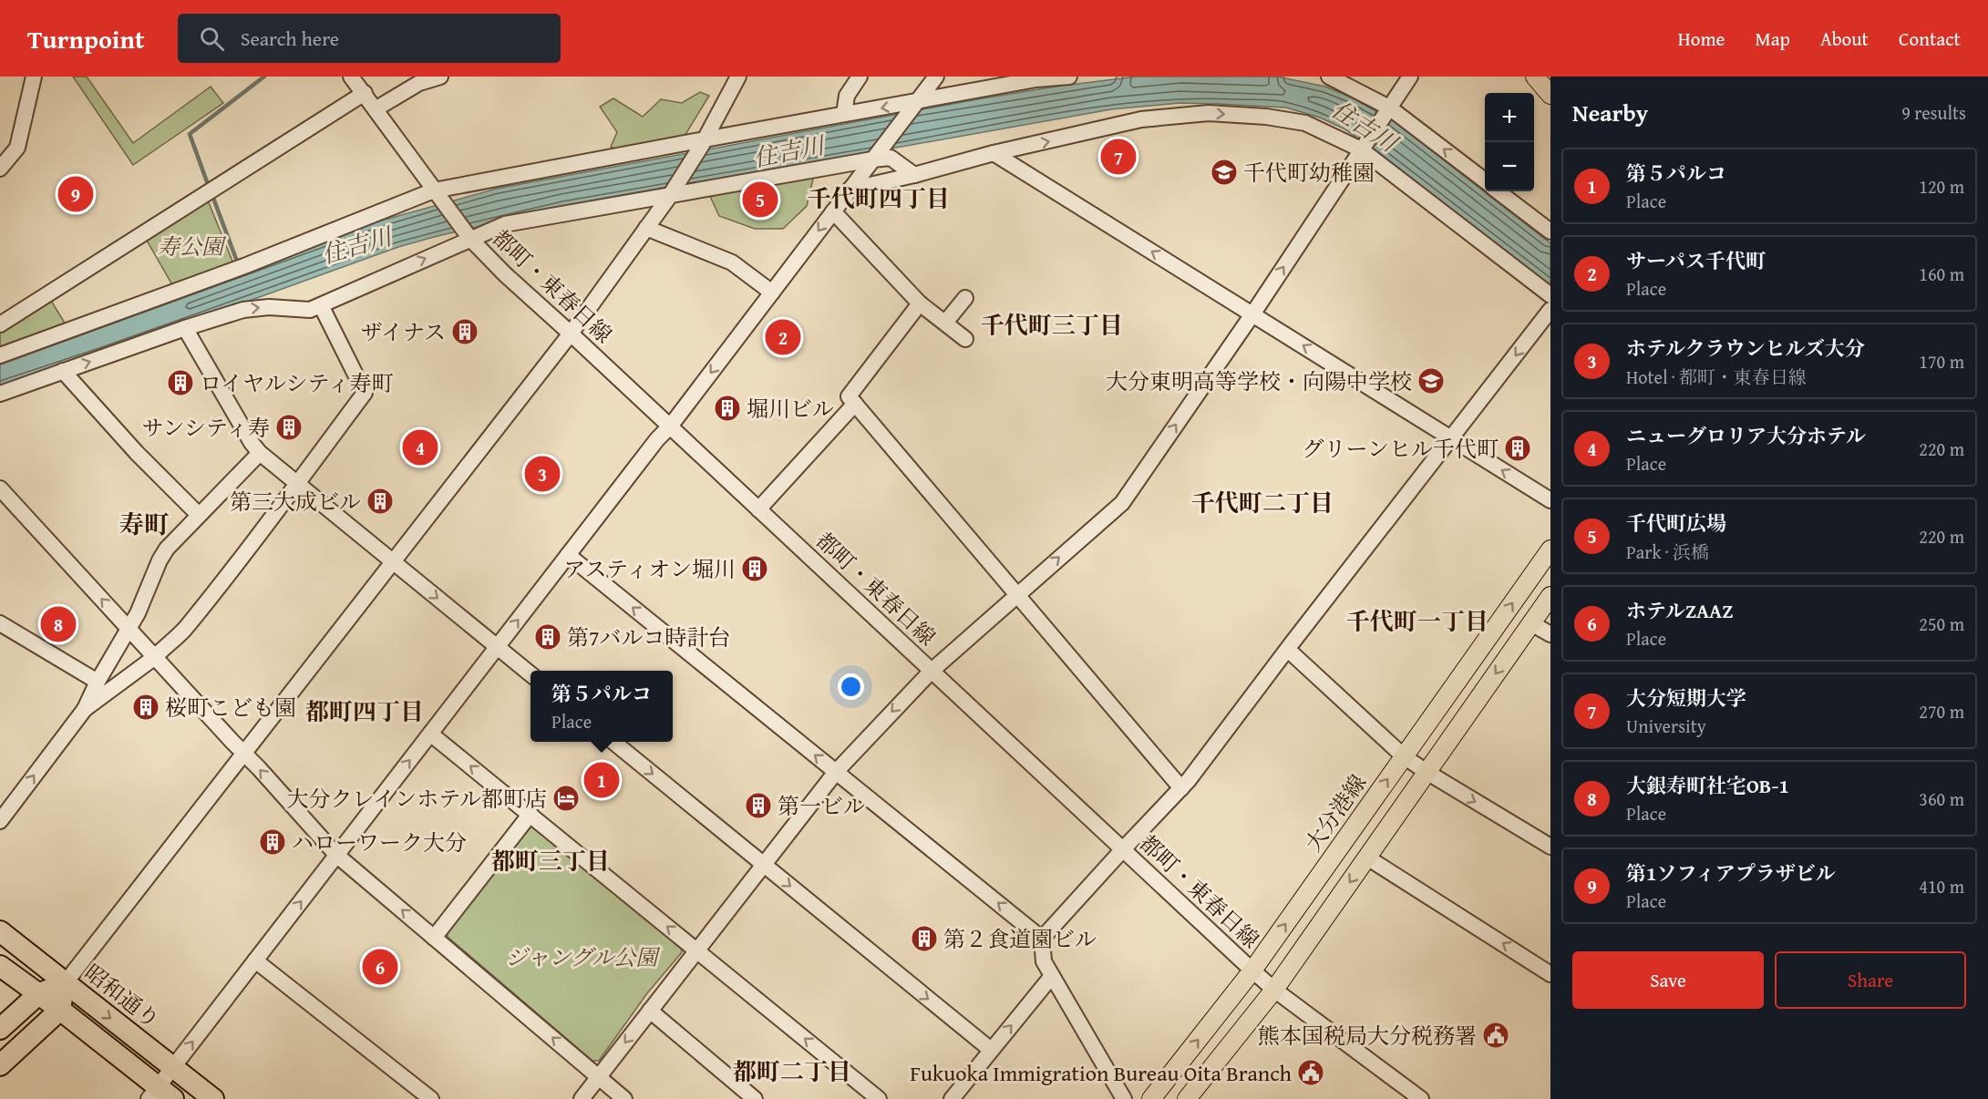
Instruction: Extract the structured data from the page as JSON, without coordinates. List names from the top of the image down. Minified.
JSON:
{"streets":{"highway":["昭和通り"],"main road":["大分港線"],"street":["都町・東春日線"]},"crossings":[["都町・東春日線","大分港線"]],"districts":["千代町四丁目","千代町三丁目","千代町二丁目","寿町","千代町一丁目","都町四丁目","都町三丁目","都町二丁目"],"water":["住吉川"],"parks":["寿公園","ジャングル公園"],"places":{"school or university":["千代町幼稚園","大分東明高等学校・向陽中学校"],"building":["ザイナス","ロイヤルシティ寿町","堀川ビル","サンシティ寿","グリーンヒル千代町","第三大成ビル","アスティオン堀川","第7バルコ時計台","桜町こども園","第一ビル","ハローワーク大分","第２食道園ビル"],"hotel":["大分クレインホテル都町店"],"public building":["熊本国税局大分税務署","Fukuoka Immigration Bureau Oita Branch"]},"page":{"header":"Turnpoint","search":"Search here","nav":["Home","Map","About","Contact"],"heading":["Nearby","9 results"],"map_buttons":["+","−"],"pins":["7","9","5","2","4","3","8","1","6"],"list":[{"mark":"1","name":"第５パルコ","note":"Place","value":"120 m"},{"mark":"2","name":"サーパス千代町","note":"Place","value":"160 m"},{"mark":"3","name":"ホテルクラウンヒルズ大分","note":"Hotel · 都町・東春日線","value":"170 m"},{"mark":"4","name":"ニューグロリア大分ホテル","note":"Place","value":"220 m"},{"mark":"5","name":"千代町広場","note":"Park · 浜橋","value":"220 m"},{"mark":"6","name":"ホテルZAAZ","note":"Place","value":"250 m"},{"mark":"7","name":"大分短期大学","note":"University","value":"270 m"},{"mark":"8","name":"大銀寿町社宅OB-1","note":"Place","value":"360 m"},{"mark":"9","name":"第1ソフィアプラザビル","note":"Place","value":"410 m"}],"popup":["第５パルコ","Place"],"buttons":["Save","Share"]}}
